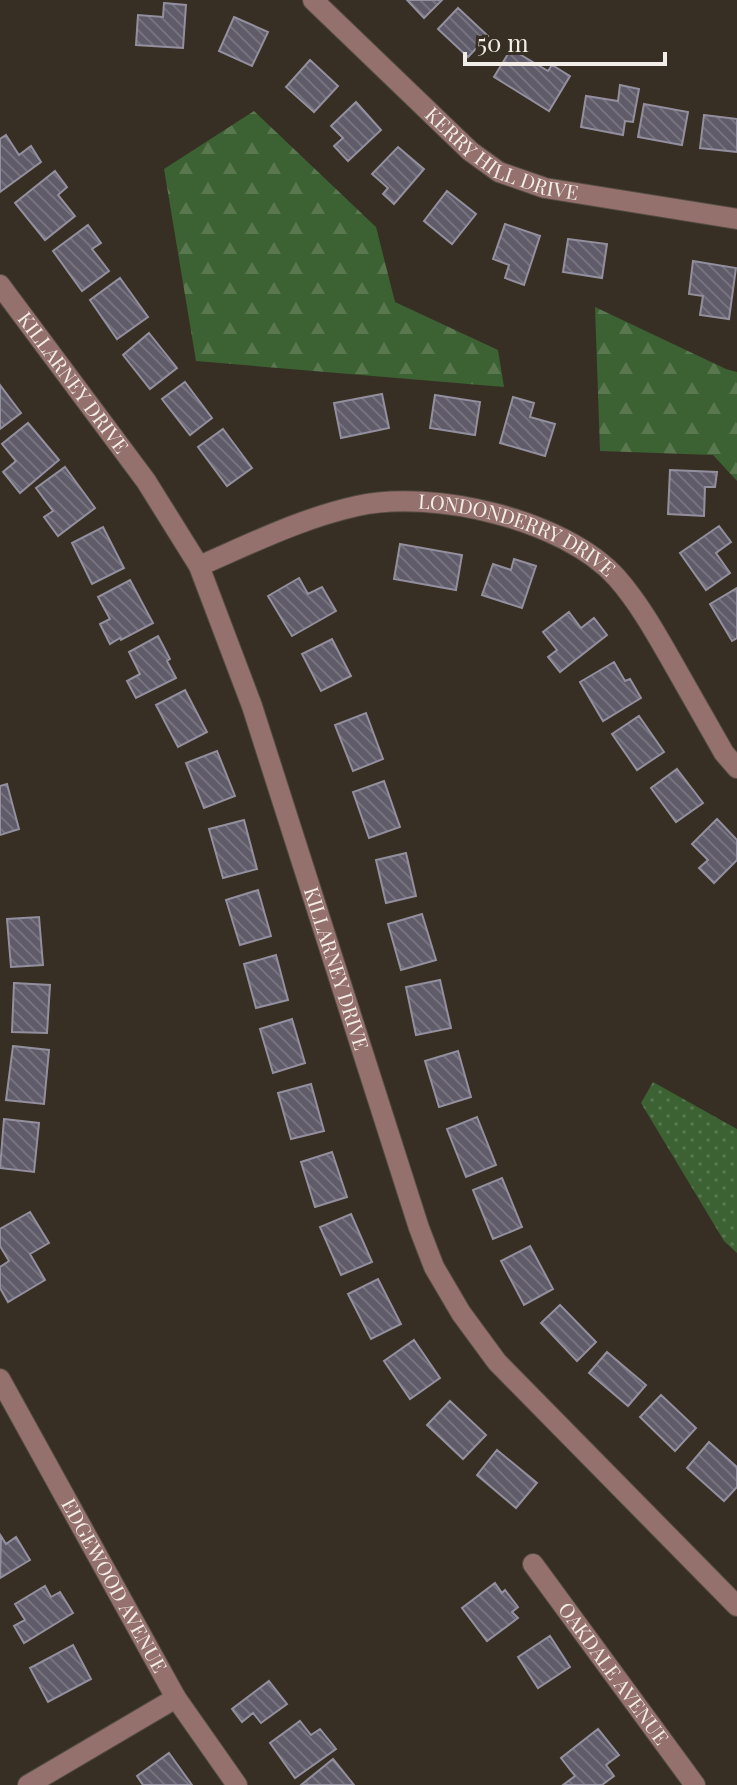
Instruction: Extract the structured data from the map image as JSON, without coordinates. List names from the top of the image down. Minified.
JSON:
{"streets":{"street":["KERRY HILL DRIVE","KILLARNEY DRIVE","LONDONDERRY DRIVE","EDGEWOOD AVENUE","OAKDALE AVENUE"]},"crossings":[["KILLARNEY DRIVE","LONDONDERRY DRIVE"]],"scale_bar":"50 m"}
